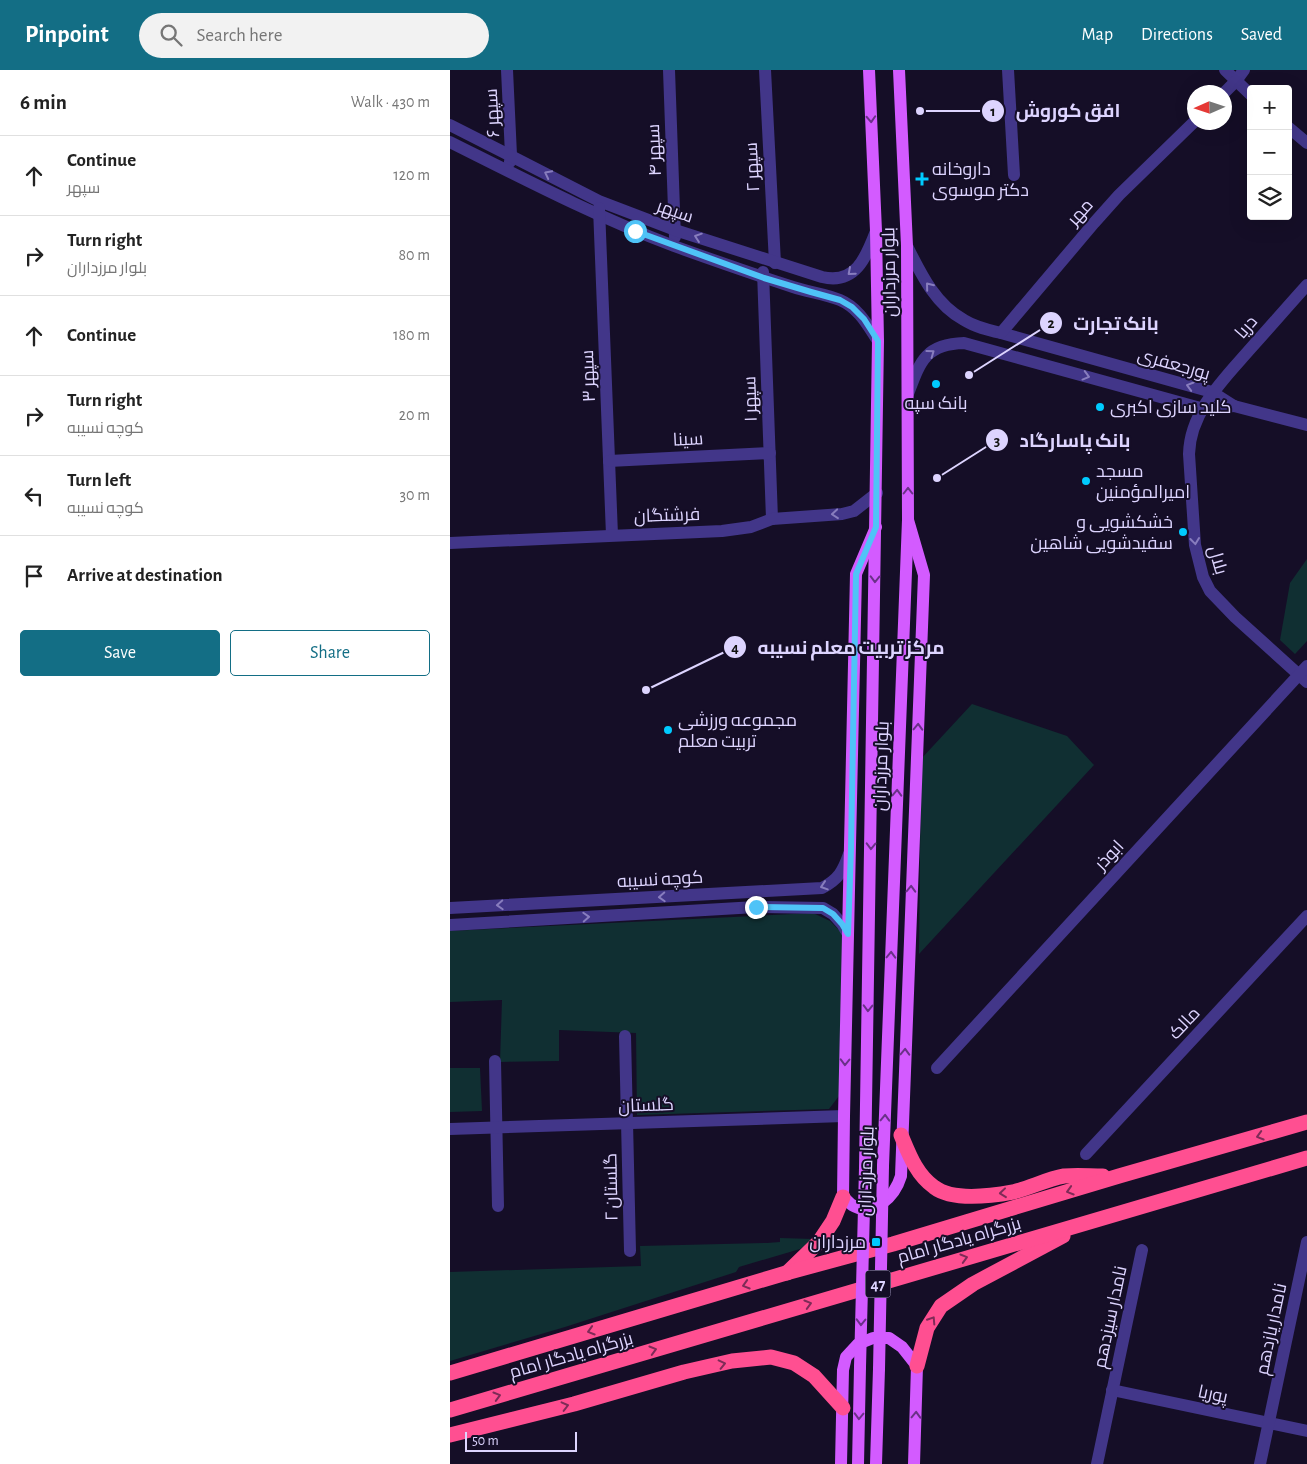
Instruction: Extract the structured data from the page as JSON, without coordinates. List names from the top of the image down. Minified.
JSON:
{"streets":{"highway":["بزرگراه یادگار امام","47"],"main road":["بلوار مرزداران"],"street":["سپهر ۶","سپهر ۴","سپهر ۲","سپهر","مهر","دریا","پورجعفری","سپهر ۳","سپهر ۱","سینا","فرشتگان","بلال","ابوذر","کوچه نسیبه","مالک","گلستان","گلستان ۲","نامدار سیزدهم","نامدار یازدهم","پوریا"]},"crossings":[["سپهر ۶","سپهر"],["سپهر ۴","سپهر"],["سپهر ۲","سپهر"],["سپهر ۲","سپهر ۱"],["سپهر","بلوار مرزداران"],["سپهر","سپهر ۳"],["سپهر","سپهر ۱"],["مهر","پورجعفری"],["بلوار مرزداران","پورجعفری"],["بلوار مرزداران","فرشتگان"],["دریا","پورجعفری"],["دریا","بلال"],["پورجعفری","بلال"],["سپهر ۳","سینا"],["سپهر ۳","فرشتگان"],["سپهر ۱","سینا"],["سپهر ۱","فرشتگان"],["بلال","ابوذر"],["گلستان","گلستان ۲"],["نامدار سیزدهم","پوریا"],["نامدار یازدهم","پوریا"]],"one_way":["بلال"],"places":{"other":["افق کوروش","بانک تجارت","بانک سپه","کلید سازی اکبری","بانک پاسارگاد","مسجد امیرالمؤمنین","خشکشویی و سفیدشویی شاهین","مرکز تربیت معلم نسیبه","مجموعه ورزشی تربیت معلم"],"health":["داروخانه دکتر موسوی"],"transit":["مرزداران"]},"scale_bar":"50 m","north":"left","page":{"header":"Pinpoint","search":"Search here","nav":["Map","Directions","Saved"],"heading":["6 min","Walk · 430 m"],"map_buttons":["+","−"],"list":[["Continue","سپهر","120 m"],["Turn right","بلوار مرزداران","80 m"],["Continue","180 m"],["Turn right","کوچه نسیبه","20 m"],["Turn left","کوچه نسیبه","30 m"],"Arrive at destination"],"buttons":["Save","Share"],"scale":"50 m"}}
